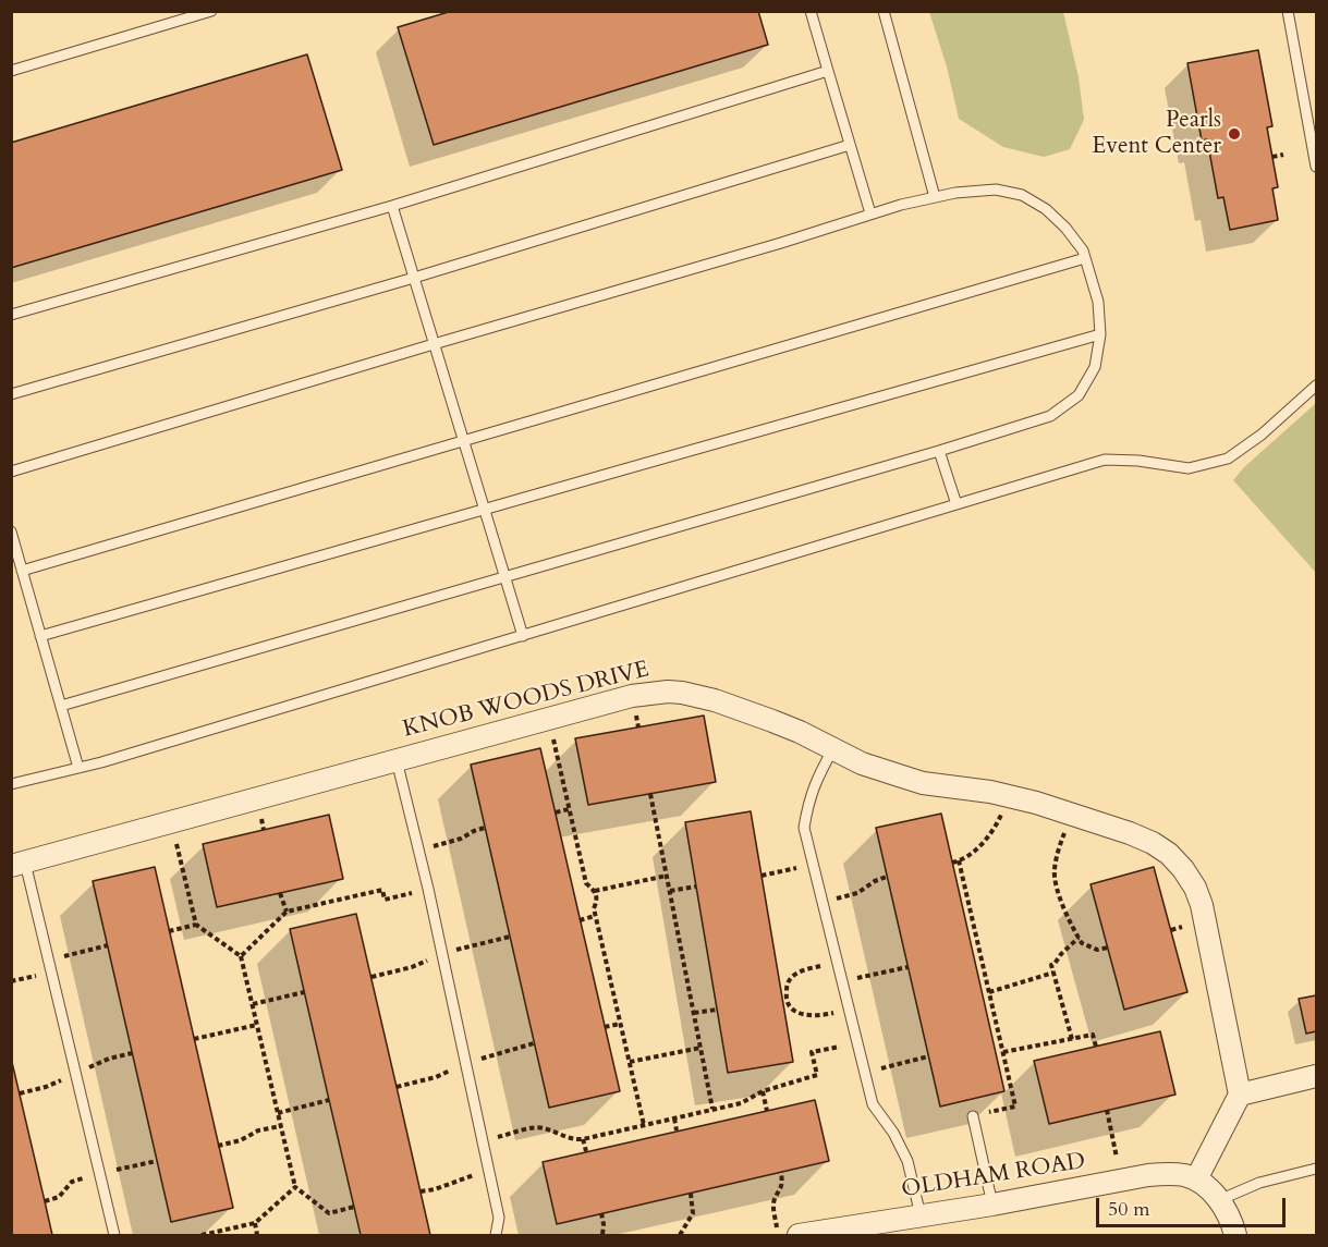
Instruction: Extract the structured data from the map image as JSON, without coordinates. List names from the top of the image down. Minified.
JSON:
{"streets":{"street":["KNOB WOODS DRIVE","OLDHAM ROAD"]},"places":["Pearls Event Center"],"scale_bar":"50 m"}
